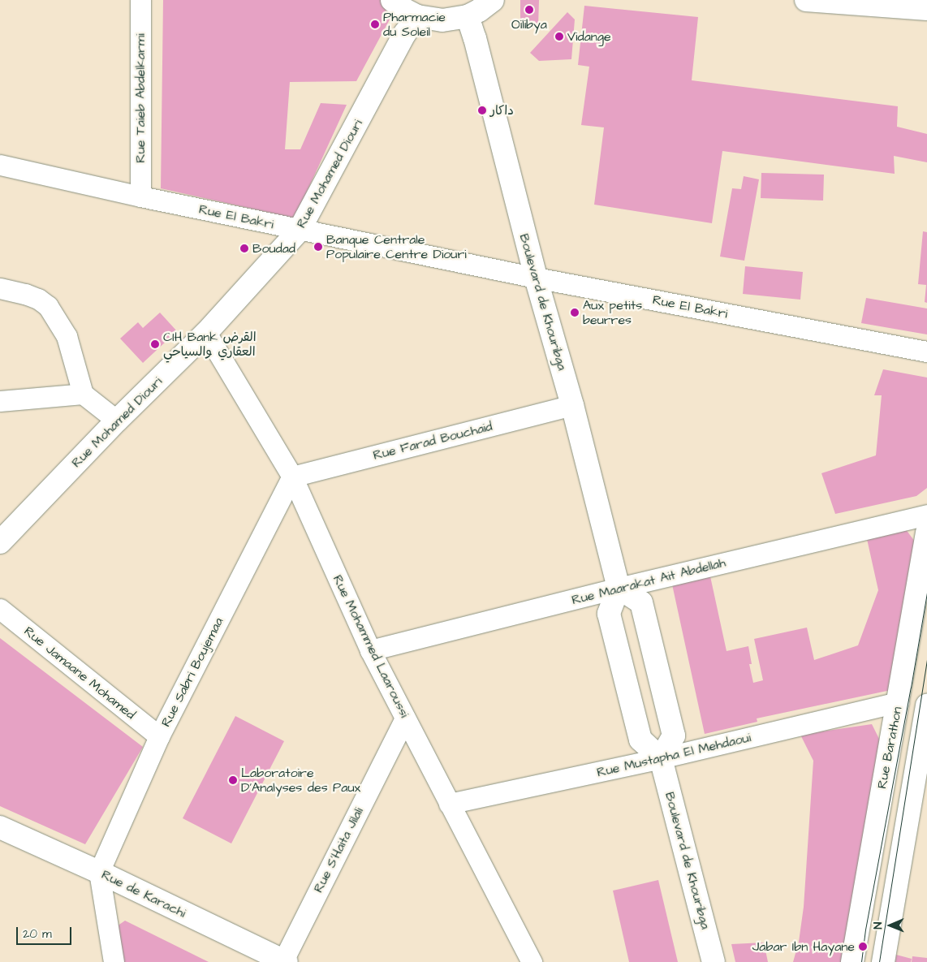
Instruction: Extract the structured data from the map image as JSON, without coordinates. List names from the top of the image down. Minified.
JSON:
{"streets":{"street":["Rue Taieb Abdelkarmi","Rue Mohamed Diouri","Rue El Bakri","Boulevard de Khouribga","Rue Farad Bouchaid","Rue Maarakat Ait Abdellah","Rue Mohammed Laaroussi","Rue Sabri Boujemaa","Rue Jamaane Mohamed","Rue Barathon","Rue Mustapha El Mehdaoui","Rue S'Haita Jilali","Rue de Karachi"]},"crossings":[["Rue Taieb Abdelkarmi","Rue El Bakri"],["Rue Mohamed Diouri","Rue El Bakri"],["Rue Mohamed Diouri","Rue Mohammed Laaroussi"],["Rue El Bakri","Boulevard de Khouribga"],["Boulevard de Khouribga","Rue Farad Bouchaid"],["Boulevard de Khouribga","Rue Maarakat Ait Abdellah"],["Boulevard de Khouribga","Rue Mustapha El Mehdaoui"],["Rue Farad Bouchaid","Rue Mohammed Laaroussi"],["Rue Farad Bouchaid","Rue Sabri Boujemaa"],["Rue Maarakat Ait Abdellah","Rue Mohammed Laaroussi"],["Rue Mohammed Laaroussi","Rue Sabri Boujemaa"],["Rue Mohammed Laaroussi","Rue Mustapha El Mehdaoui"],["Rue Mohammed Laaroussi","Rue S'Haita Jilali"],["Rue Sabri Boujemaa","Rue Jamaane Mohamed"],["Rue Sabri Boujemaa","Rue de Karachi"],["Rue Barathon","Rue Mustapha El Mehdaoui"],["Rue S'Haita Jilali","Rue de Karachi"]],"places":["Oilibya","Pharmacie du Soleil","Vidange","داكار","Banque Centrale Populaire Centre Diouri","Boudad","Aux petits beurres","CIH Bank القرض العقاري والسياحي","Laboratoire D'Analyses des Paux","Jabar Ibn Hayane"],"scale_bar":"20 m","north":"left"}
